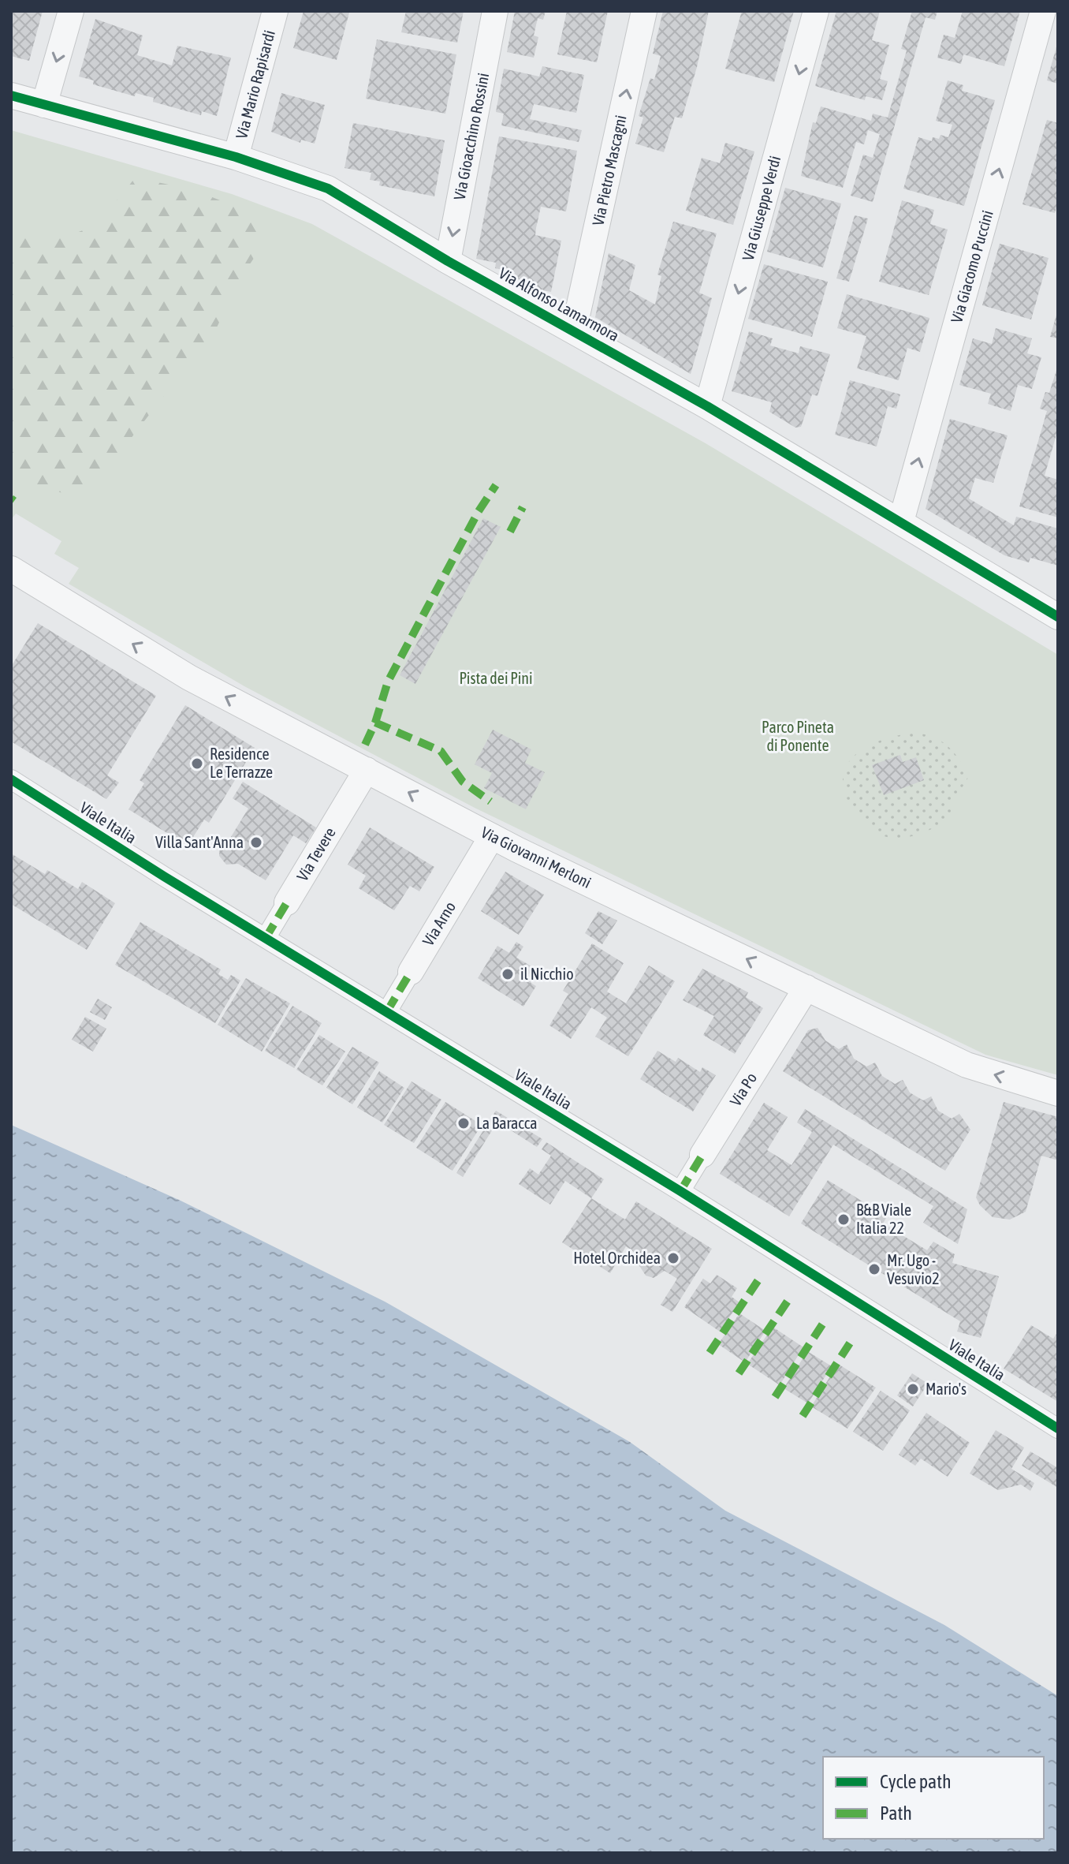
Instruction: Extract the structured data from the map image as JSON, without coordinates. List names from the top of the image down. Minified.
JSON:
{"streets":{"street":["Via Mario Rapisardi","Via Gioacchino Rossini","Via Pietro Mascagni","Via Giuseppe Verdi","Via Giacomo Puccini","Via Alfonso Lamarmora","Viale Italia","Via Tevere","Via Giovanni Merloni","Via Arno","Via Po"]},"crossings":[["Via Mario Rapisardi","Via Alfonso Lamarmora"],["Via Gioacchino Rossini","Via Alfonso Lamarmora"],["Via Pietro Mascagni","Via Alfonso Lamarmora"],["Via Giuseppe Verdi","Via Alfonso Lamarmora"],["Via Giacomo Puccini","Via Alfonso Lamarmora"],["Viale Italia","Via Tevere"],["Viale Italia","Via Arno"],["Viale Italia","Via Po"],["Via Tevere","Via Giovanni Merloni"],["Via Giovanni Merloni","Via Arno"],["Via Giovanni Merloni","Via Po"]],"one_way":["Via Gioacchino Rossini","Via Pietro Mascagni","Via Giuseppe Verdi","Via Giacomo Puccini","Via Giovanni Merloni"],"parks":["Pista dei Pini","Parco Pineta di Ponente"],"places":["Residence Le Terrazze","Villa Sant'Anna","il Nicchio","La Baracca","B&B Viale Italia 22","Hotel Orchidea","Mr. Ugo - Vesuvio2","Mario's"],"legend":["Cycle path","Path"]}
